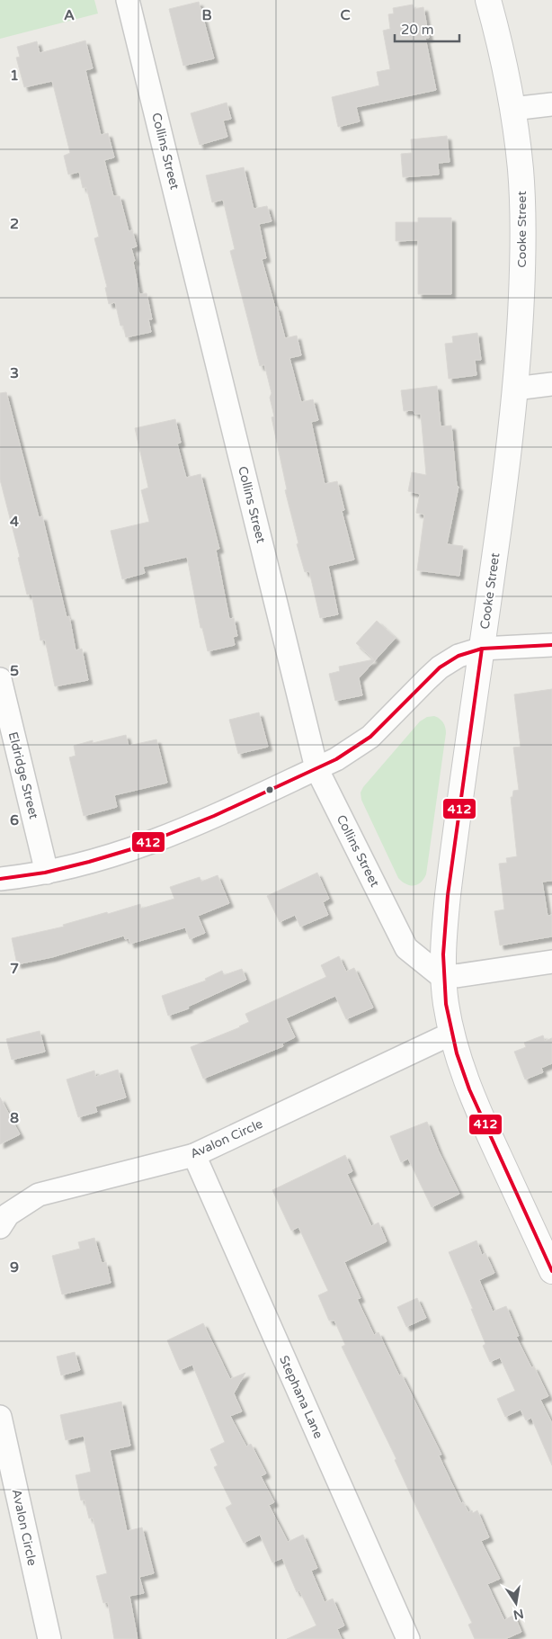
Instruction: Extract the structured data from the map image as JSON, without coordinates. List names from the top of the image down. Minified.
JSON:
{"streets":{"main road":["Cooke Street"],"street":["Collins Street","Eldridge Street","Avalon Circle","Stephana Lane"]},"crossings":[["Collins Street","Cooke Street"],["Cooke Street","Avalon Circle"],["Avalon Circle","Stephana Lane"]],"lines":["transit line 412"],"scale_bar":"20 m","north":"bottom","grid":{"columns":["A","B","C"],"rows":["1","2","3","4","5","6","7","8","9"]}}
